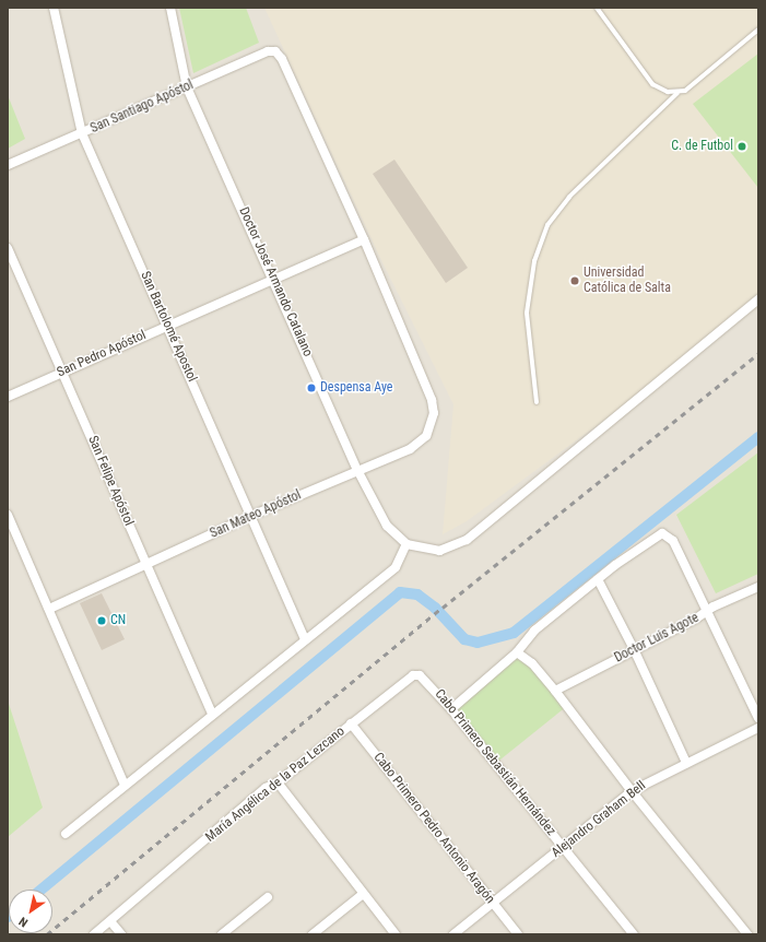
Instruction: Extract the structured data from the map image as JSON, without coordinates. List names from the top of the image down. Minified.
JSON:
{"streets":{"street":["San Santiago Apóstol","Doctor José Armando Catalano","San Bartolomé Apostol","San Pedro Apóstol","San Felipe Apóstol","San Mateo Apóstol","Doctor Luis Agote","Cabo Primero Sebastián Hernández","María Angélica de la Paz Lezcano","Alejandro Graham Bell","Cabo Primero Pedro Antonio Aragón"]},"crossings":[["San Santiago Apóstol","Doctor José Armando Catalano"],["San Santiago Apóstol","San Bartolomé Apostol"],["San Santiago Apóstol","San Pedro Apóstol"],["San Santiago Apóstol","San Mateo Apóstol"],["Doctor José Armando Catalano","San Pedro Apóstol"],["Doctor José Armando Catalano","San Mateo Apóstol"],["San Bartolomé Apostol","San Pedro Apóstol"],["San Bartolomé Apostol","San Mateo Apóstol"],["San Pedro Apóstol","San Felipe Apóstol"],["San Pedro Apóstol","San Mateo Apóstol"],["San Felipe Apóstol","San Mateo Apóstol"],["Cabo Primero Sebastián Hernández","María Angélica de la Paz Lezcano"],["Cabo Primero Sebastián Hernández","Alejandro Graham Bell"],["María Angélica de la Paz Lezcano","Cabo Primero Pedro Antonio Aragón"],["Alejandro Graham Bell","Cabo Primero Pedro Antonio Aragón"]],"places":["C. de Futbol","Universidad Católica de Salta","Despensa Aye","CN"],"north":"bottom left"}
